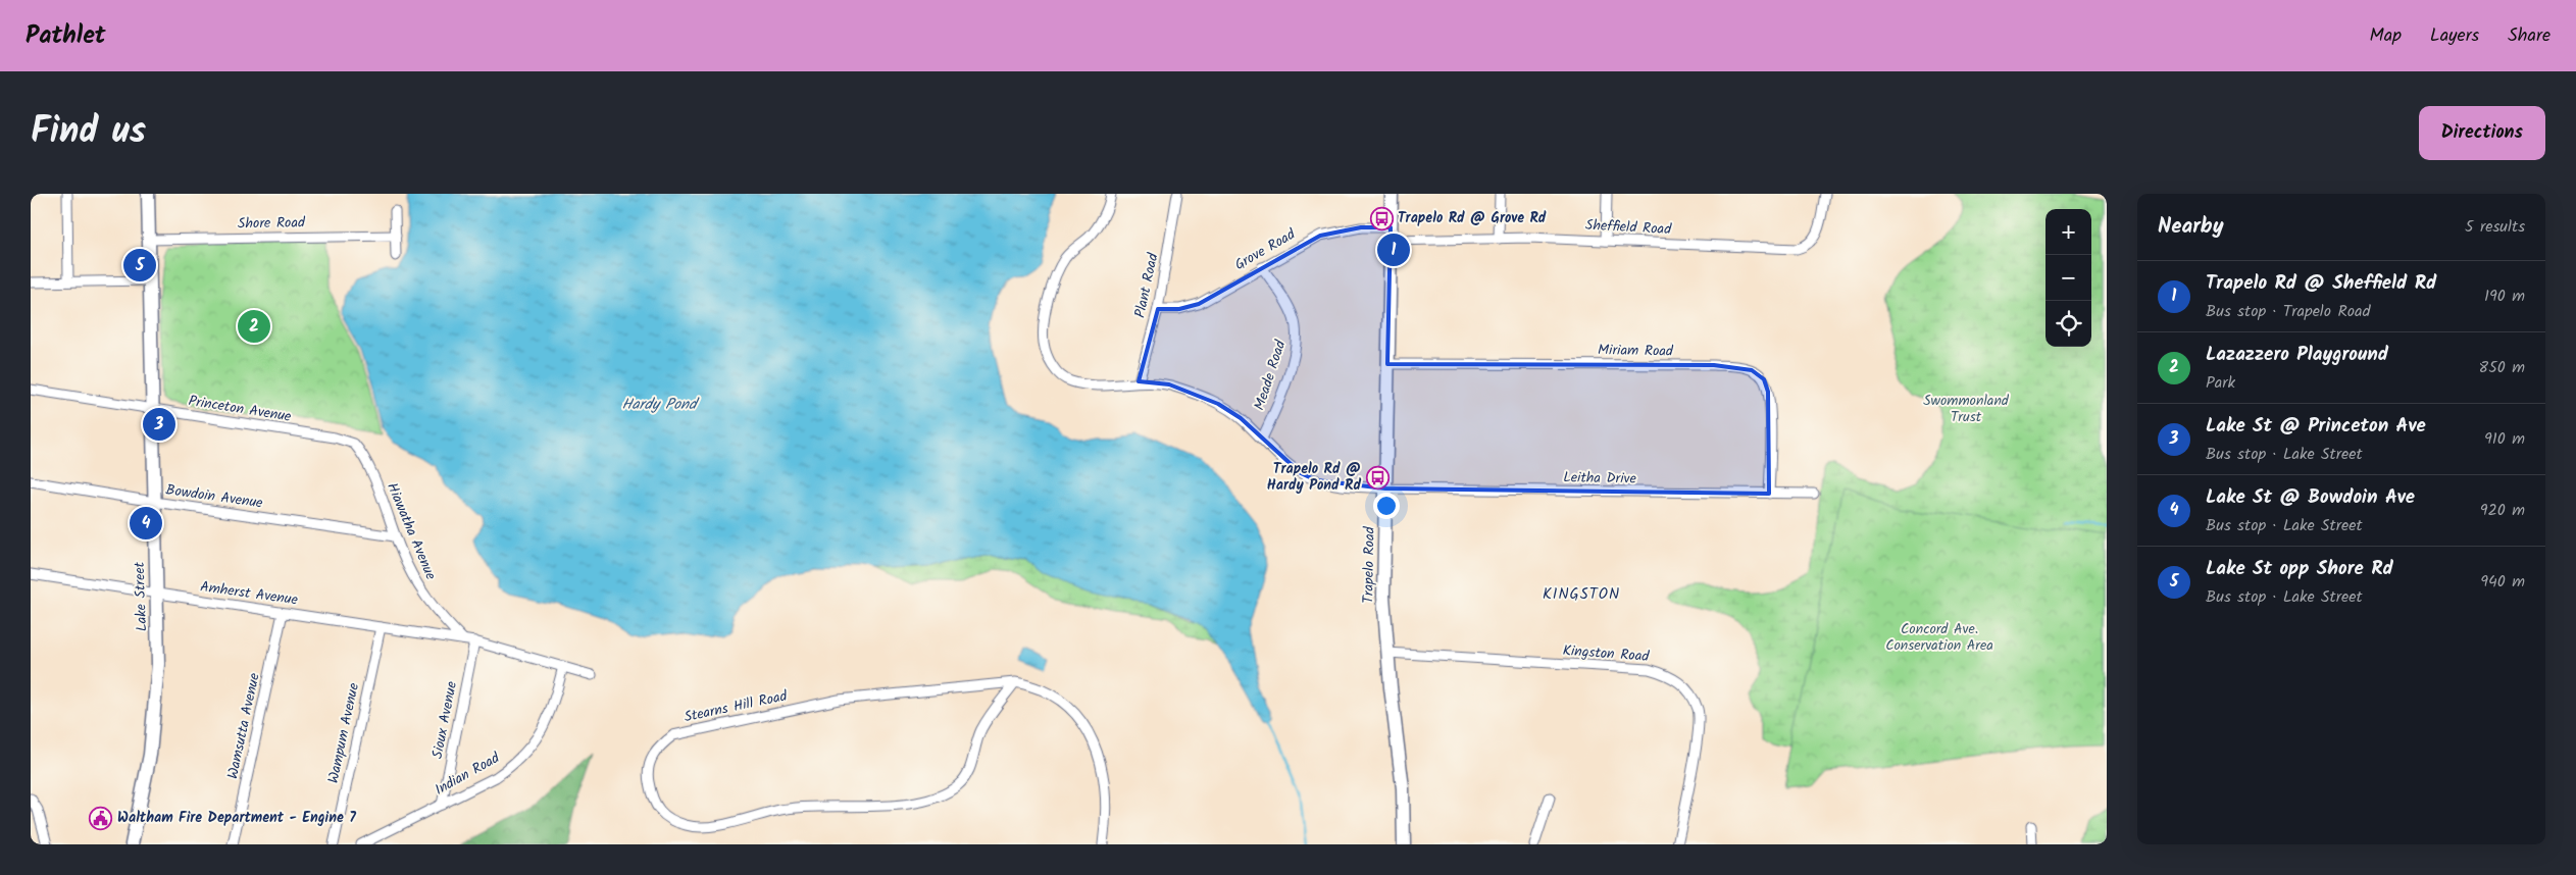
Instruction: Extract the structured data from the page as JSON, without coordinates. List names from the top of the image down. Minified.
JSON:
{"streets":{"street":["Shore Road","Sheffield Road","Grove Road","Plant Road","Miriam Road","Meade Road","Princeton Avenue","Leitha Drive","Bowdoin Avenue","Hiawatha Avenue","Trapelo Road","Amherst Avenue","Lake Street","Kingston Road","Stearns Hill Road","Sioux Avenue","Wamsutta Avenue","Wampum Avenue","Indian Road"]},"crossings":[["Shore Road","Lake Street"],["Sheffield Road","Grove Road"],["Sheffield Road","Trapelo Road"],["Grove Road","Plant Road"],["Grove Road","Meade Road"],["Grove Road","Trapelo Road"],["Plant Road","Leitha Drive"],["Miriam Road","Leitha Drive"],["Miriam Road","Trapelo Road"],["Meade Road","Leitha Drive"],["Princeton Avenue","Hiawatha Avenue"],["Princeton Avenue","Lake Street"],["Leitha Drive","Trapelo Road"],["Bowdoin Avenue","Hiawatha Avenue"],["Bowdoin Avenue","Lake Street"],["Hiawatha Avenue","Amherst Avenue"],["Trapelo Road","Kingston Road"],["Amherst Avenue","Lake Street"],["Amherst Avenue","Wamsutta Avenue"],["Amherst Avenue","Wampum Avenue"],["Sioux Avenue","Indian Road"]],"districts":["KINGSTON"],"water":["Hardy Pond"],"parks":["Swommonland Trust","Concord Ave. Conservation Area"],"places":{"bus stop":["Trapelo Rd @ Grove Rd","Trapelo Rd @ Hardy Pond Rd"],"public building":["Waltham Fire Department - Engine 7"]},"page":{"header":"Pathlet","nav":["Map","Layers","Share"],"title":"Find us","buttons":"Directions","heading":["Nearby","5 results"],"map_buttons":["+","−"],"pins":["1","5","2","3","4"],"list":[{"mark":"1","name":"Trapelo Rd @ Sheffield Rd","note":"Bus stop · Trapelo Road","value":"190 m"},{"mark":"2","name":"Lazazzero Playground","note":"Park","value":"850 m"},{"mark":"3","name":"Lake St @ Princeton Ave","note":"Bus stop · Lake Street","value":"910 m"},{"mark":"4","name":"Lake St @ Bowdoin Ave","note":"Bus stop · Lake Street","value":"920 m"},{"mark":"5","name":"Lake St opp Shore Rd","note":"Bus stop · Lake Street","value":"940 m"}]}}
